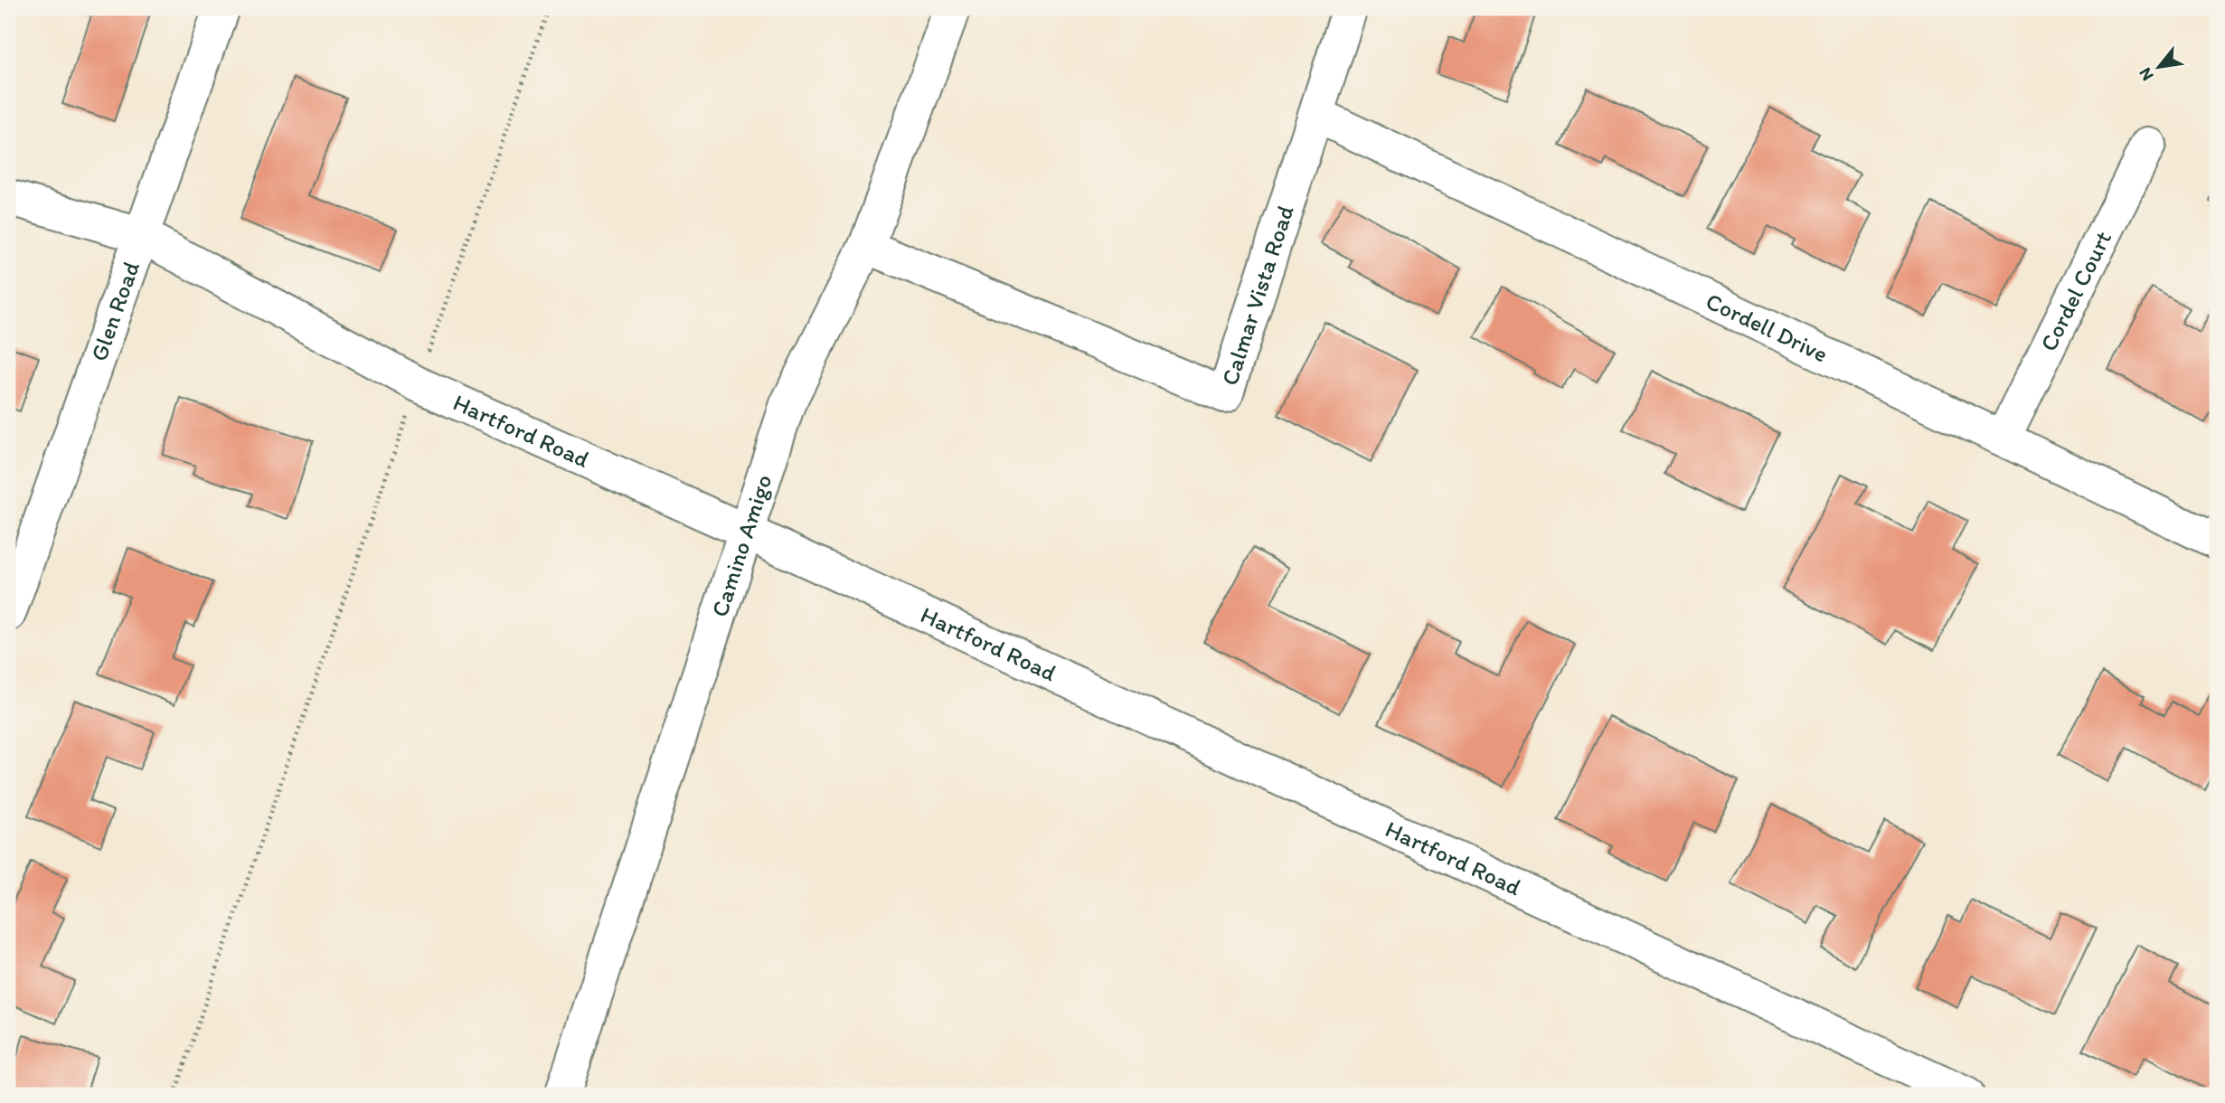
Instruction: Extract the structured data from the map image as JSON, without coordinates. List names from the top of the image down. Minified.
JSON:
{"streets":{"street":["Cordel Court","Calmar Vista Road","Glen Road","Cordell Drive","Hartford Road","Camino Amigo"]},"crossings":[["Cordel Court","Cordell Drive"],["Calmar Vista Road","Cordell Drive"],["Calmar Vista Road","Camino Amigo"],["Glen Road","Hartford Road"],["Hartford Road","Camino Amigo"]],"north":"bottom left"}
